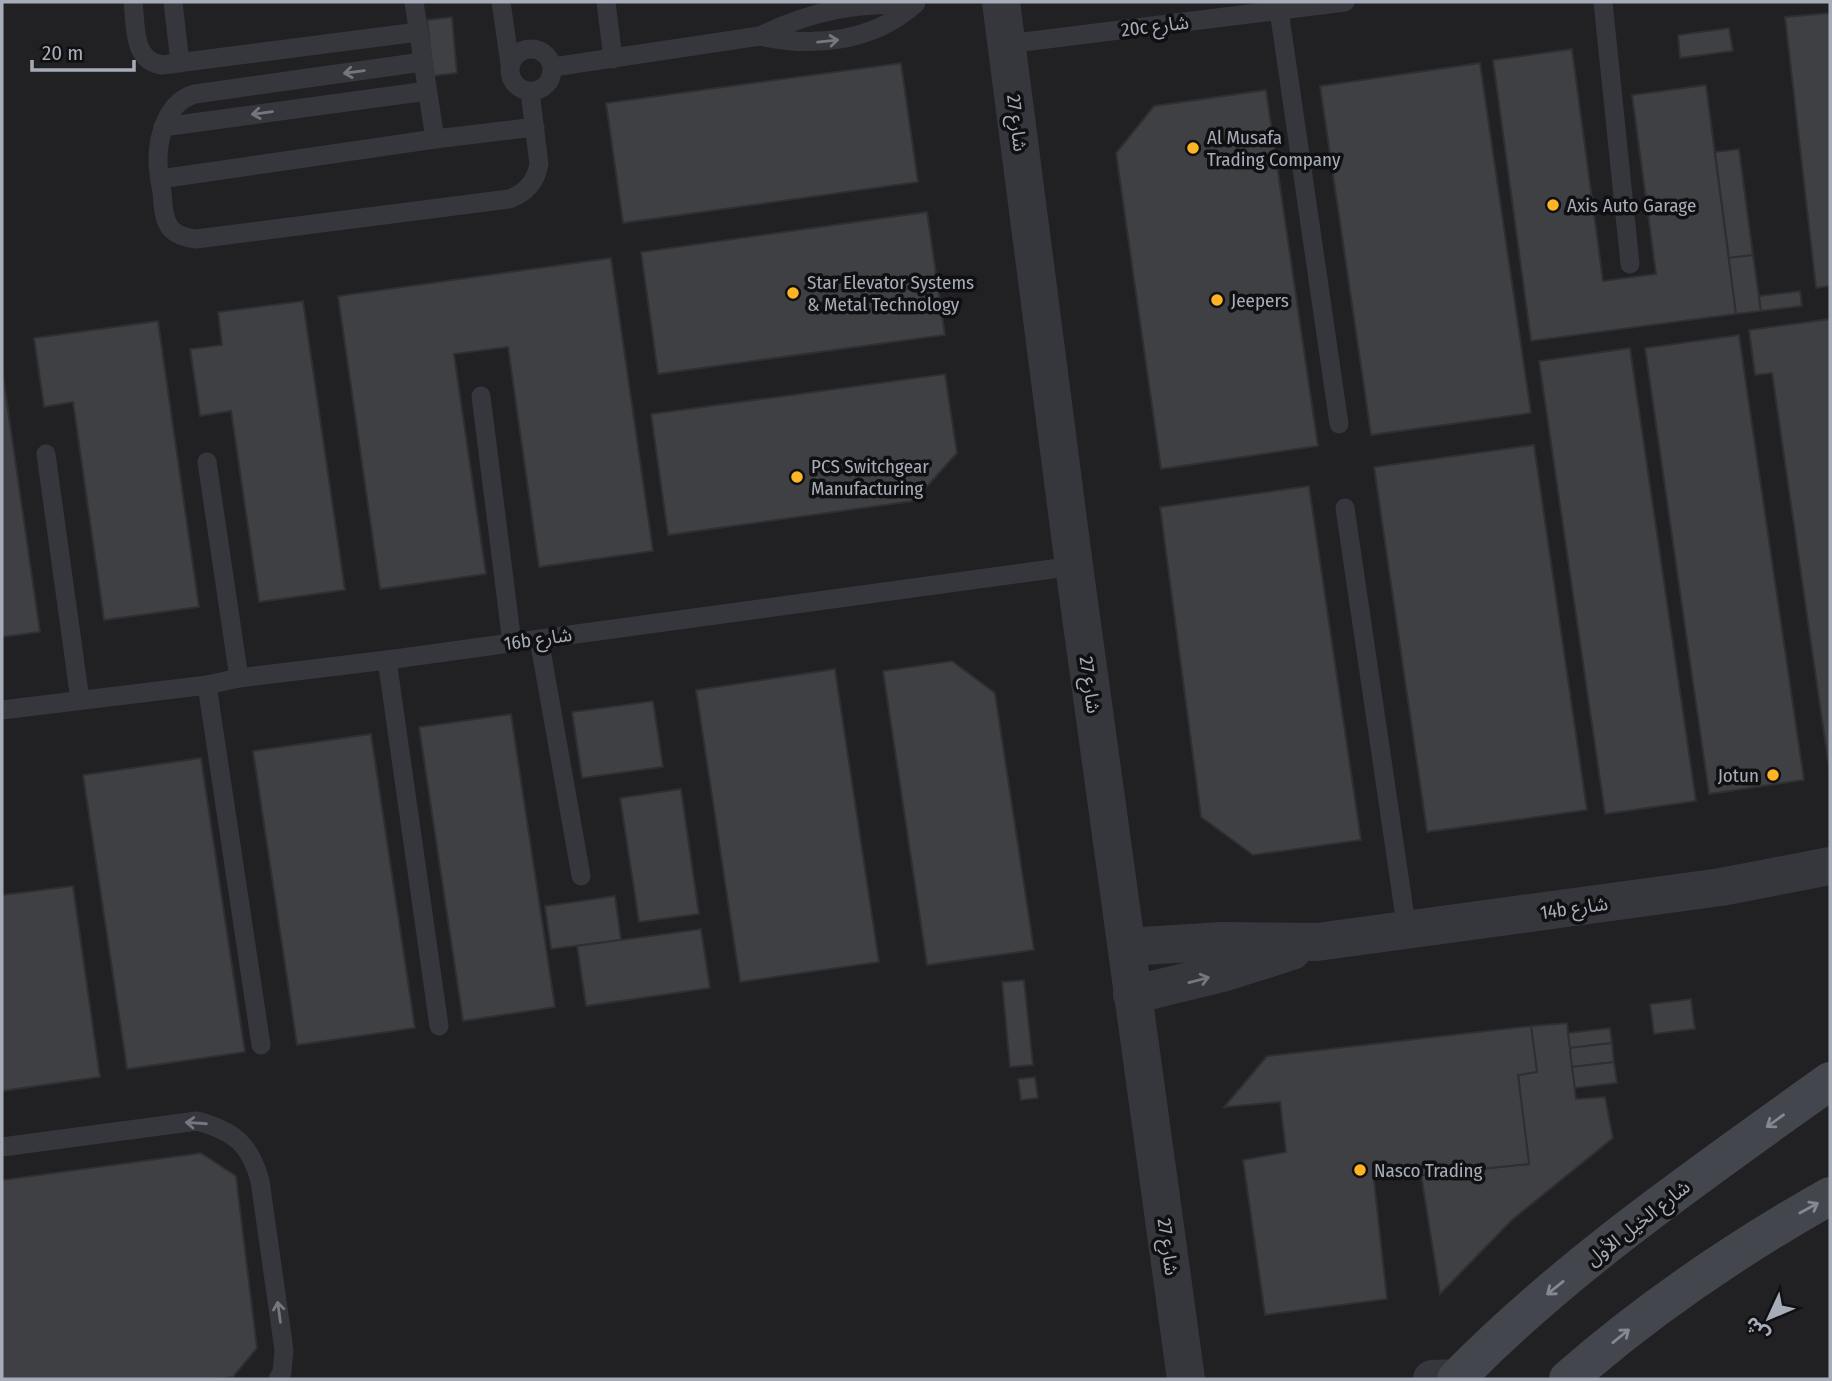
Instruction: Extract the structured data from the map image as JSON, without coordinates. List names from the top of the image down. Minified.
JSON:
{"streets":{"main road":["شارع الخيل الأول"],"street":["شارع 27","14b شارع"],"lane":["20c شارع","16b شارع"]},"crossings":[["20c شارع","شارع 27"],["شارع 27","16b شارع"],["شارع 27","14b شارع"]],"places":["Al Musafa Trading Company","Axis Auto Garage","Star Elevator Systems & Metal Technology","Jeepers","PCS Switchgear Manufacturing","Jotun","Nasco Trading"],"scale_bar":"20 m","north":"bottom left"}
